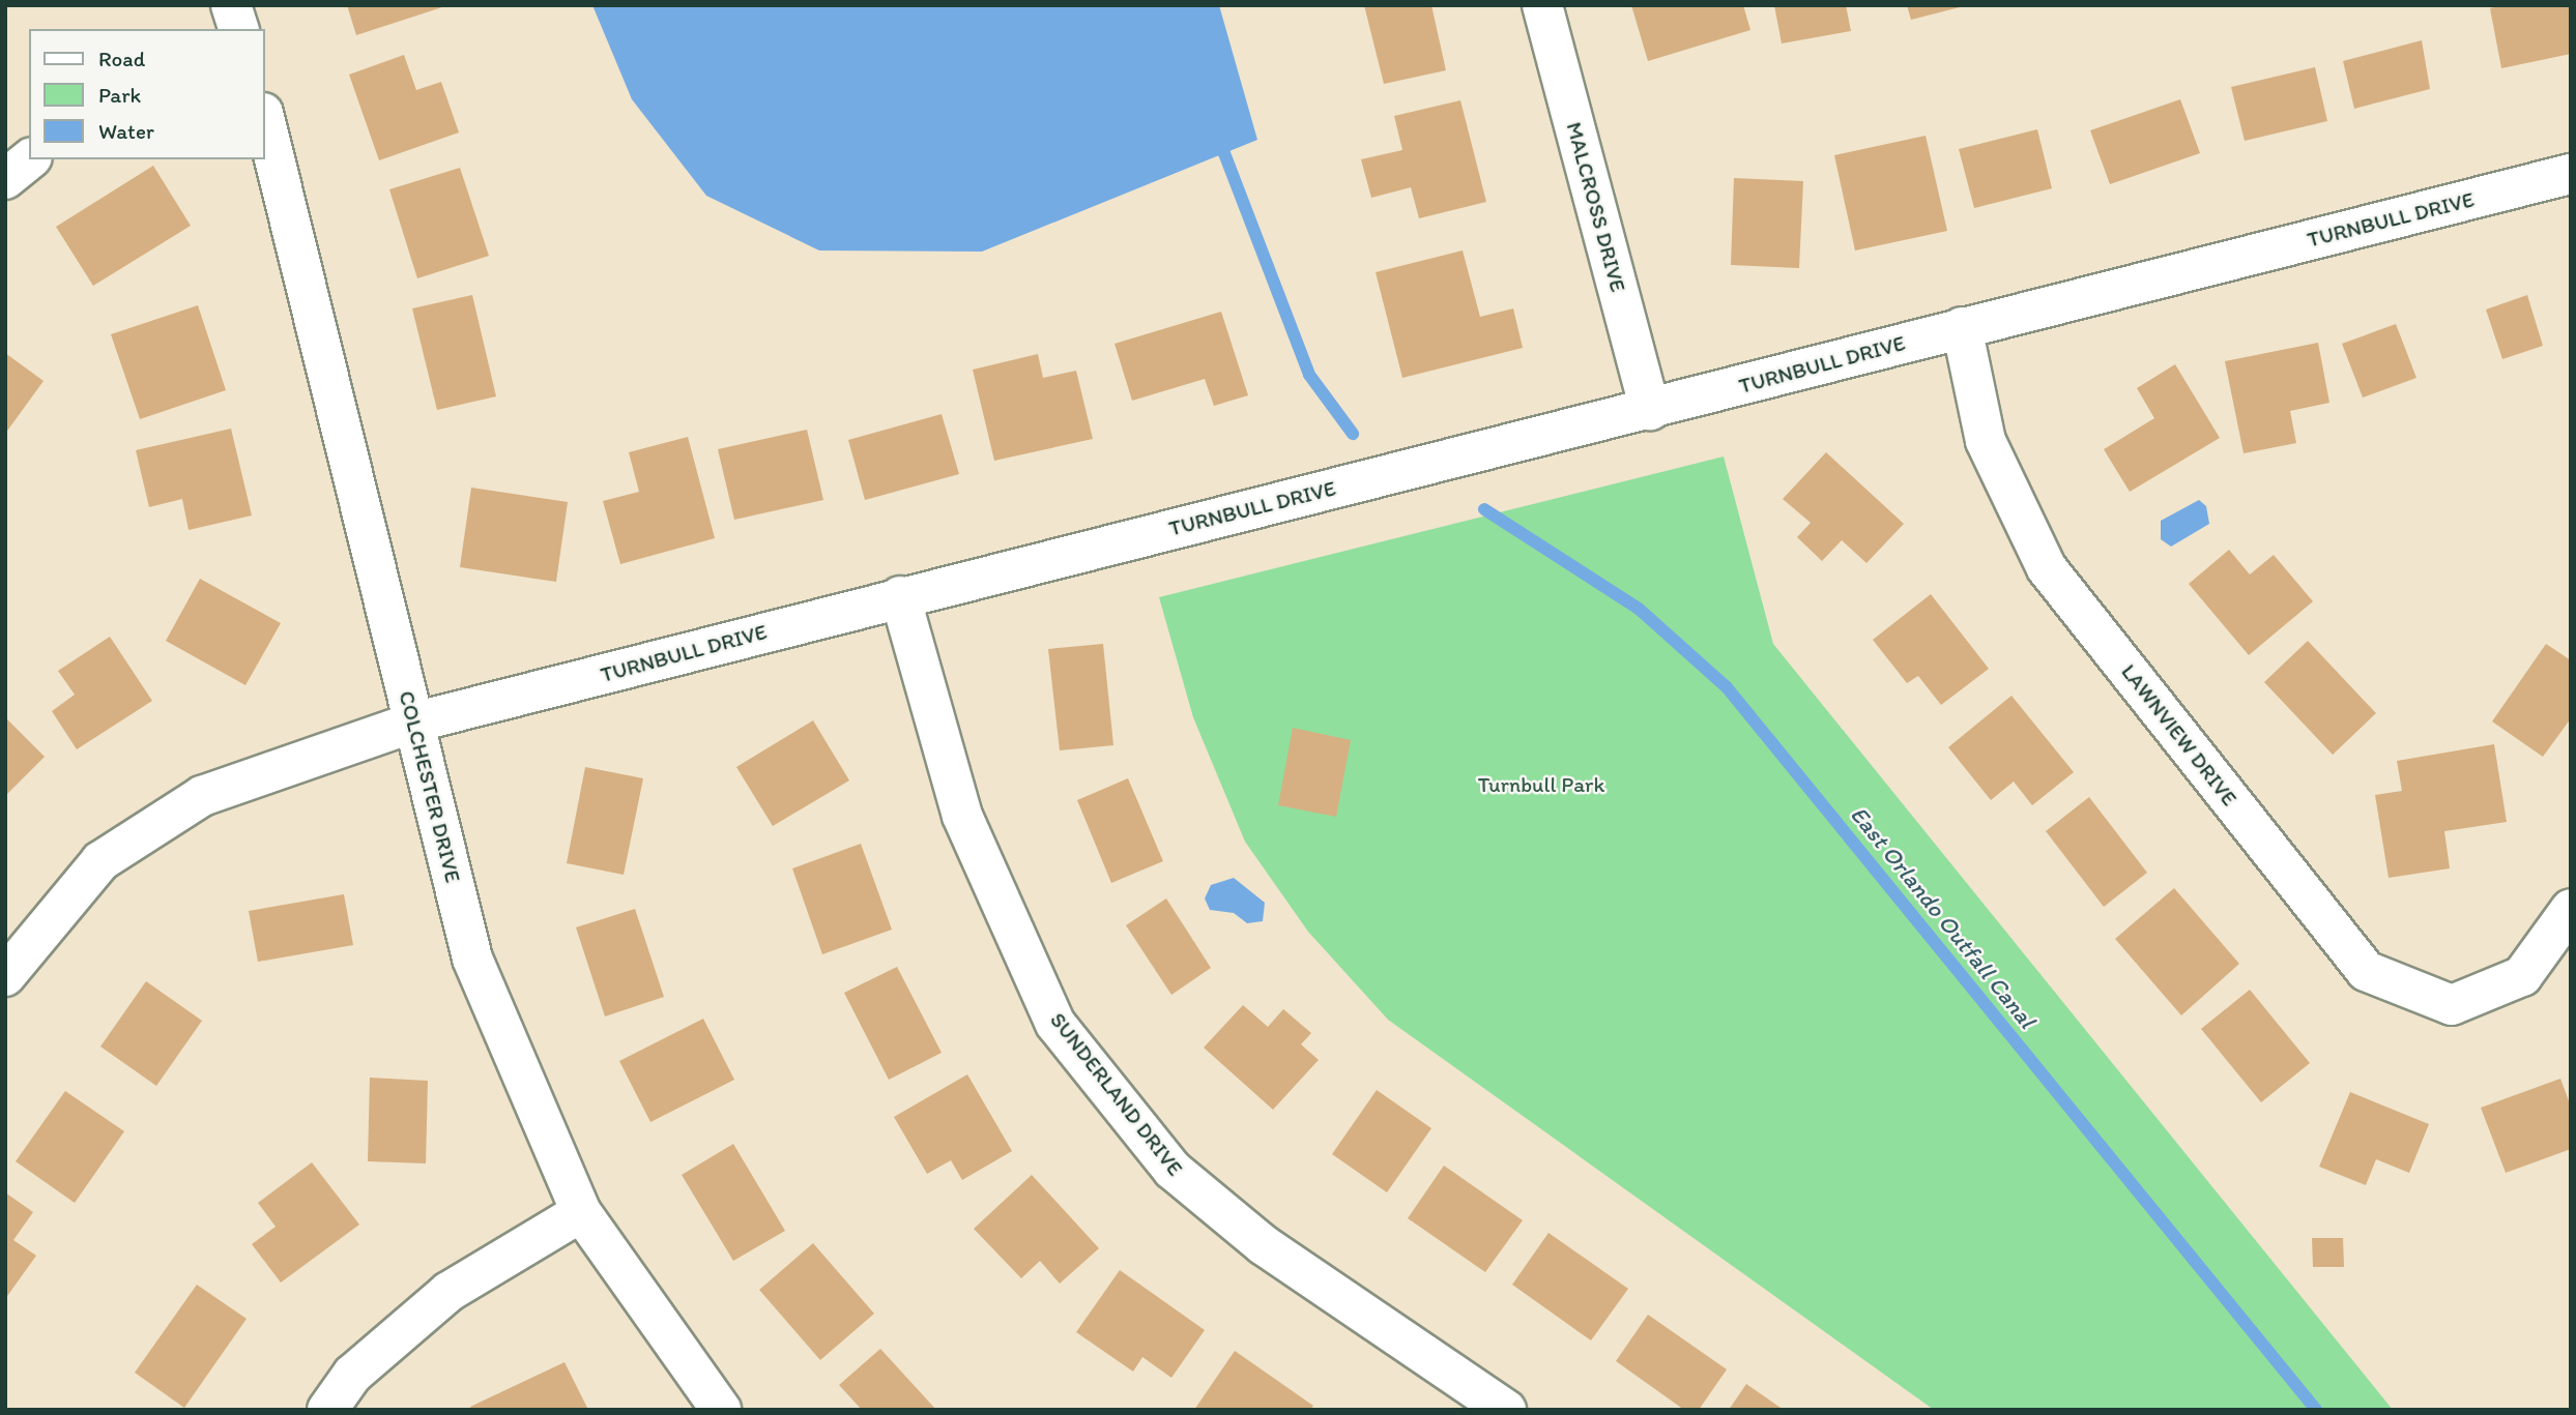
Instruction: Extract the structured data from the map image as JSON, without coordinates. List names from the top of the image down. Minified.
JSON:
{"streets":{"street":["MALCROSS DRIVE","TURNBULL DRIVE","LAWNVIEW DRIVE","COLCHESTER DRIVE","SUNDERLAND DRIVE"]},"crossings":[["MALCROSS DRIVE","TURNBULL DRIVE"],["TURNBULL DRIVE","LAWNVIEW DRIVE"],["TURNBULL DRIVE","COLCHESTER DRIVE"],["TURNBULL DRIVE","SUNDERLAND DRIVE"]],"water":["East Orlando Outfall Canal"],"parks":["Turnbull Park"],"legend":["Road","Park","Water"]}
